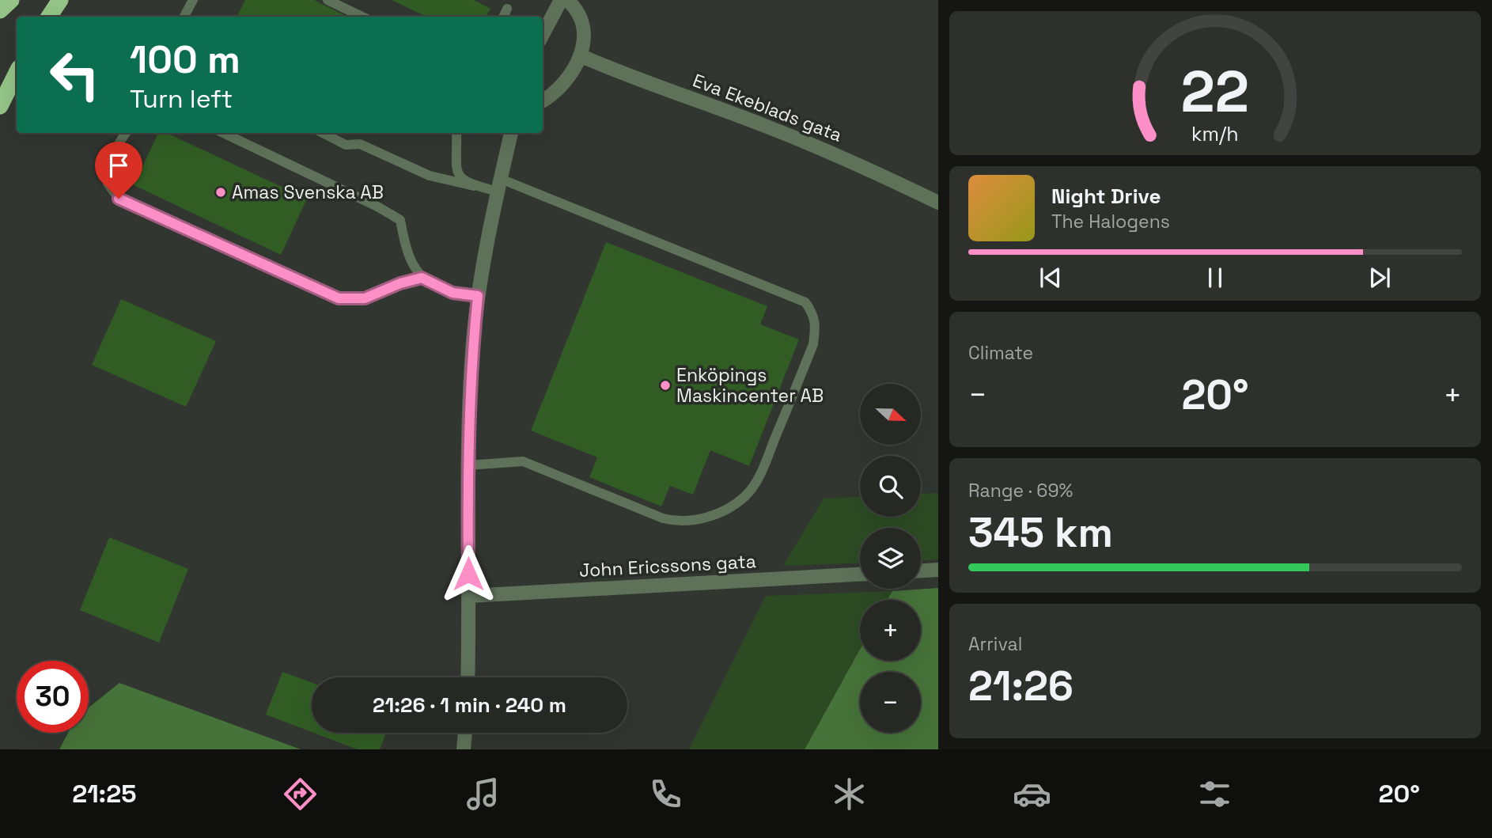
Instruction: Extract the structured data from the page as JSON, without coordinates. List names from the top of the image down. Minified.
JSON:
{"streets":{"street":["Eva Ekeblads gata","John Ericssons gata"]},"places":["Amas Svenska AB","Enköpings Maskincenter AB"],"north":"right","page":{"turn":["100 m","Turn left"],"song":["Night Drive","The Halogens"],"tile":["Climate",["Range · 69%","345 km"],["Arrival","21:26"]],"heat":["−","20°","+"],"map_buttons":["+","−"],"limit":"30","trip":"21:26 · 1 min · 240 m","tabs":["21:25","20°"],"gauge":["22","km/h"]}}
